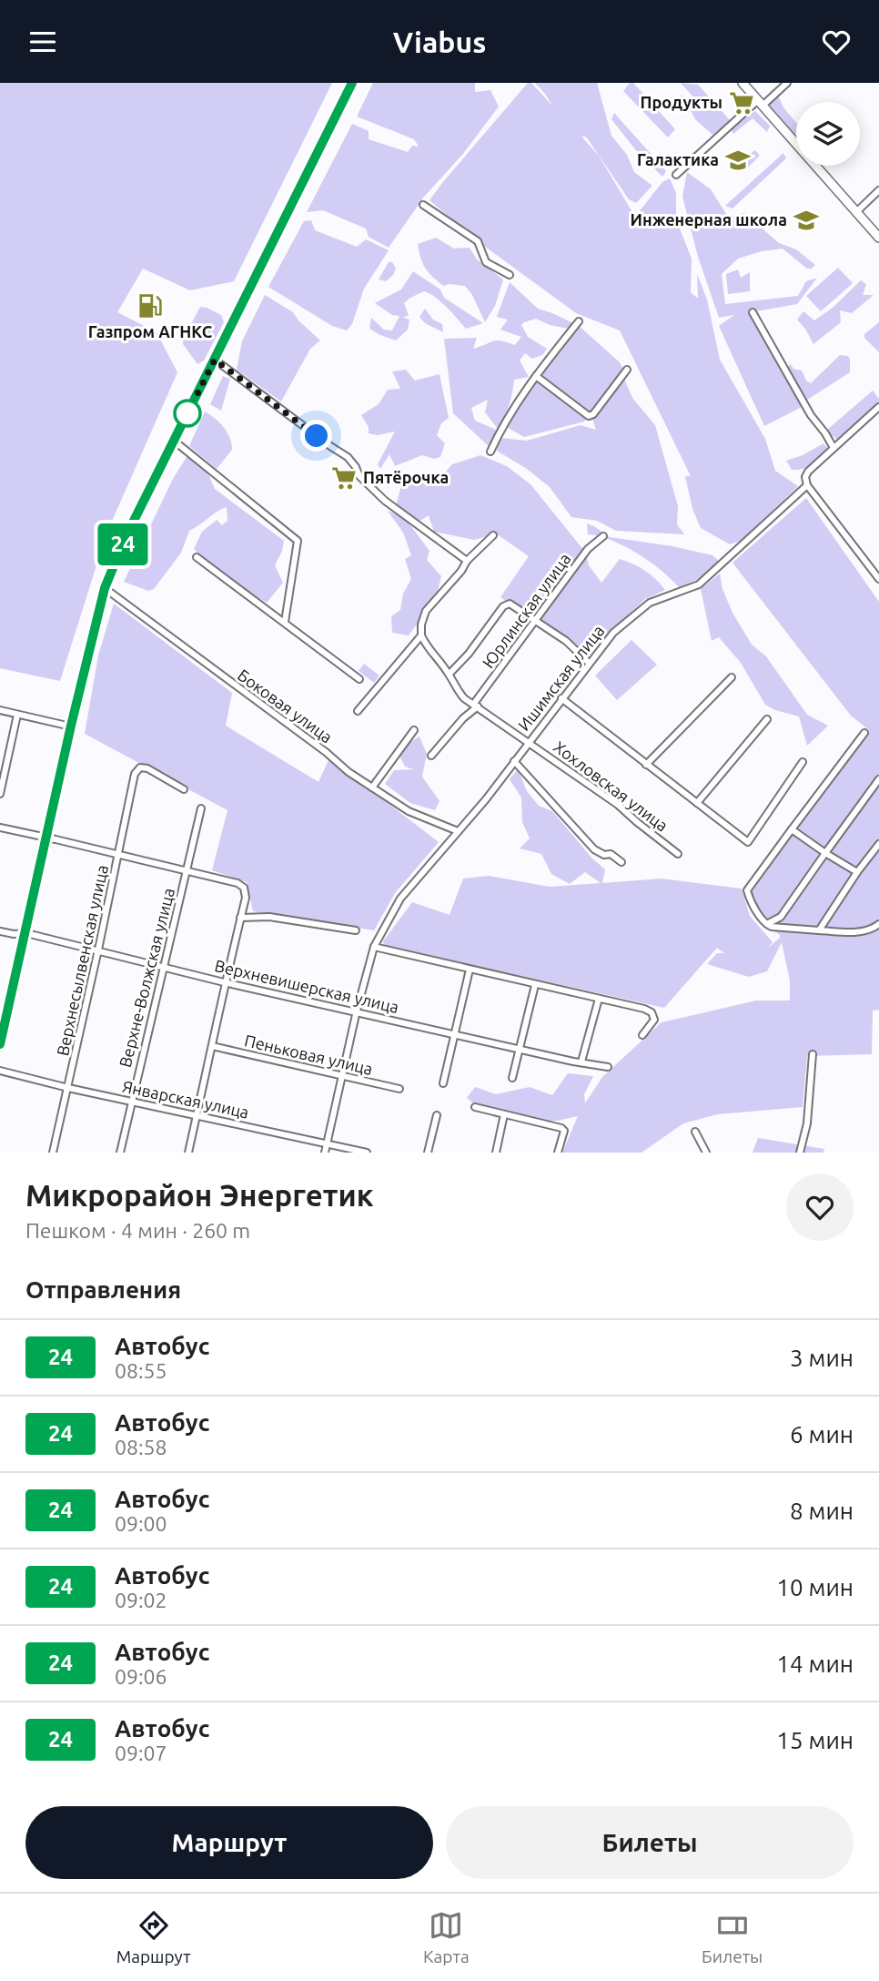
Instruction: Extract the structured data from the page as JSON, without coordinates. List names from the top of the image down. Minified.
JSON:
{"streets":{"street":["Юрлинская улица","Ишимская улица","Боковая улица","Хохловская улица","Верхнесылвенская улица","Верхне-Волжская улица","Верхневишерская улица","Пеньковая улица","Январская улица"]},"crossings":[["Юрлинская улица","Хохловская улица"],["Ишимская улица","Боковая улица"],["Ишимская улица","Хохловская улица"],["Ишимская улица","Верхневишерская улица"],["Ишимская улица","Пеньковая улица"],["Ишимская улица","Январская улица"],["Верхнесылвенская улица","Верхневишерская улица"],["Верхнесылвенская улица","Январская улица"],["Верхне-Волжская улица","Верхневишерская улица"],["Верхне-Волжская улица","Январская улица"]],"places":{"supermarket":["Продукты","Пятёрочка"],"school or university":["Галактика","Инженерная школа"],"fuel station":["Газпром АГНКС"]},"lines":["bus line 24"],"page":{"header":"Viabus","on_map":"24","heading":[["Микрорайон Энергетик","Пешком · 4 мин · 260 m"],"Отправления"],"list":[{"mark":"24","name":"Автобус","note":"08:55","value":"3 мин"},{"mark":"24","name":"Автобус","note":"08:58","value":"6 мин"},{"mark":"24","name":"Автобус","note":"09:00","value":"8 мин"},{"mark":"24","name":"Автобус","note":"09:02","value":"10 мин"},{"mark":"24","name":"Автобус","note":"09:06","value":"14 мин"},{"mark":"24","name":"Автобус","note":"09:07","value":"15 мин"}],"buttons":["Маршрут","Билеты"],"tabs":["Маршрут","Карта","Билеты"]}}
